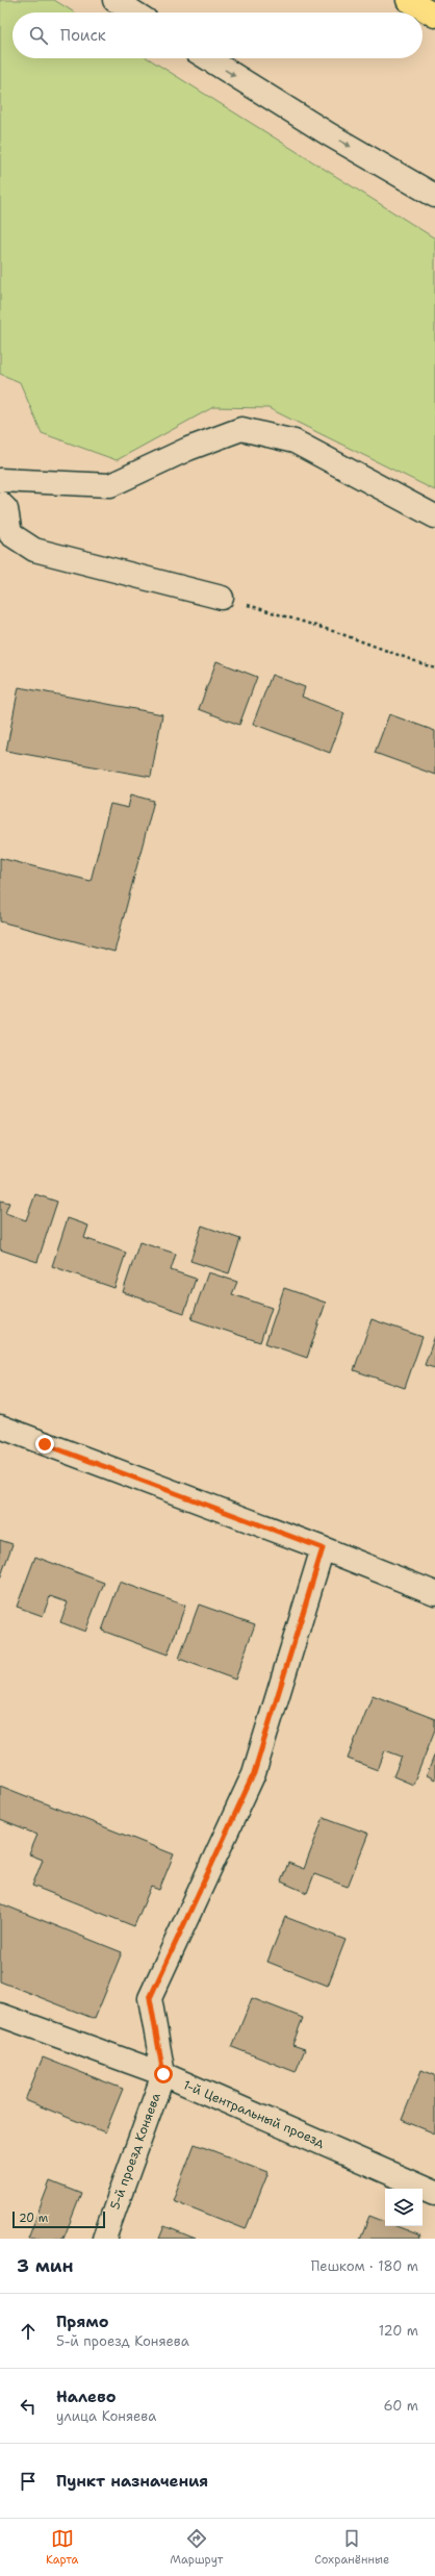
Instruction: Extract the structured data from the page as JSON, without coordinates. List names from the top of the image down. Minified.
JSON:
{"streets":{"street":["1-й Центральный проезд","5-й проезд Коняева"]},"crossings":[["1-й Центральный проезд","5-й проезд Коняева"]],"scale_bar":"20 m","page":{"search":"Поиск","scale":"20 m","heading":["3 мин","Пешком · 180 m"],"list":[["Прямо","5-й проезд Коняева","120 m"],["Налево","улица Коняева","60 m"],"Пункт назначения"],"nav":["Карта","Маршрут","Сохранённые"]}}
